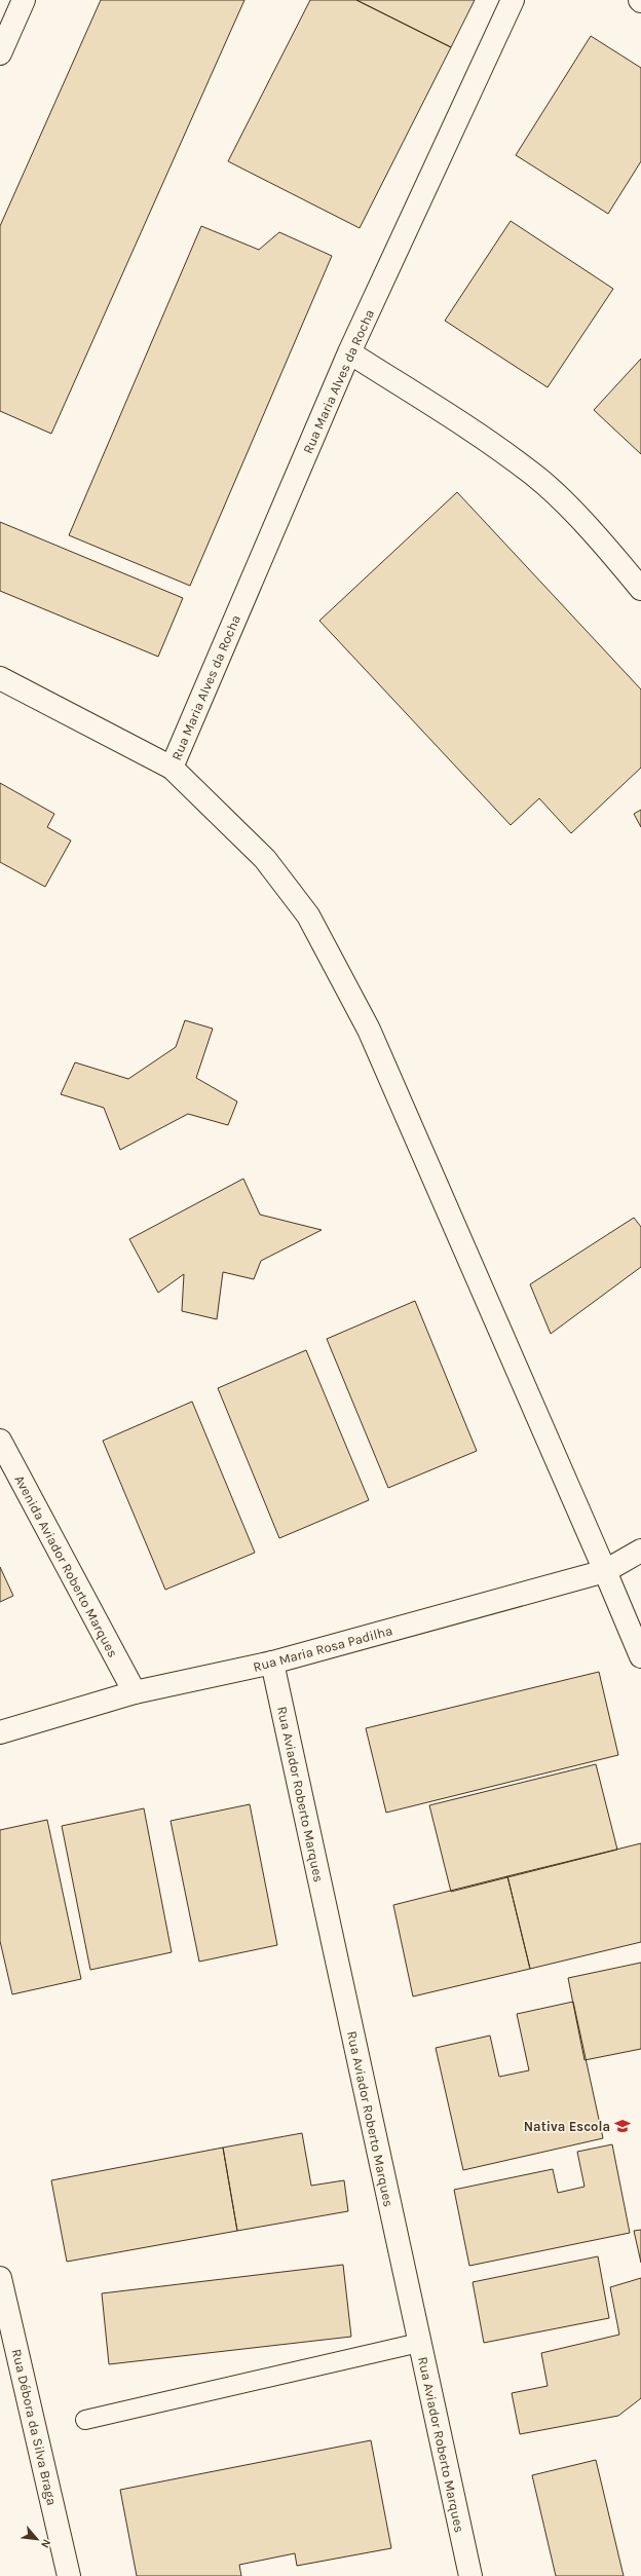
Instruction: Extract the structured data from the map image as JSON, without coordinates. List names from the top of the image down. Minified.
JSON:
{"streets":{"street":["Rua Maria Alves da Rocha","Avenida Aviador Roberto Marques","Rua Maria Rosa Padilha","Rua Aviador Roberto Marques","Rua Débora da Silva Braga"]},"crossings":[["Avenida Aviador Roberto Marques","Rua Maria Rosa Padilha"],["Rua Maria Rosa Padilha","Rua Aviador Roberto Marques"]],"places":{"school or university":["Nativa Escola"]},"north":"bottom right"}
